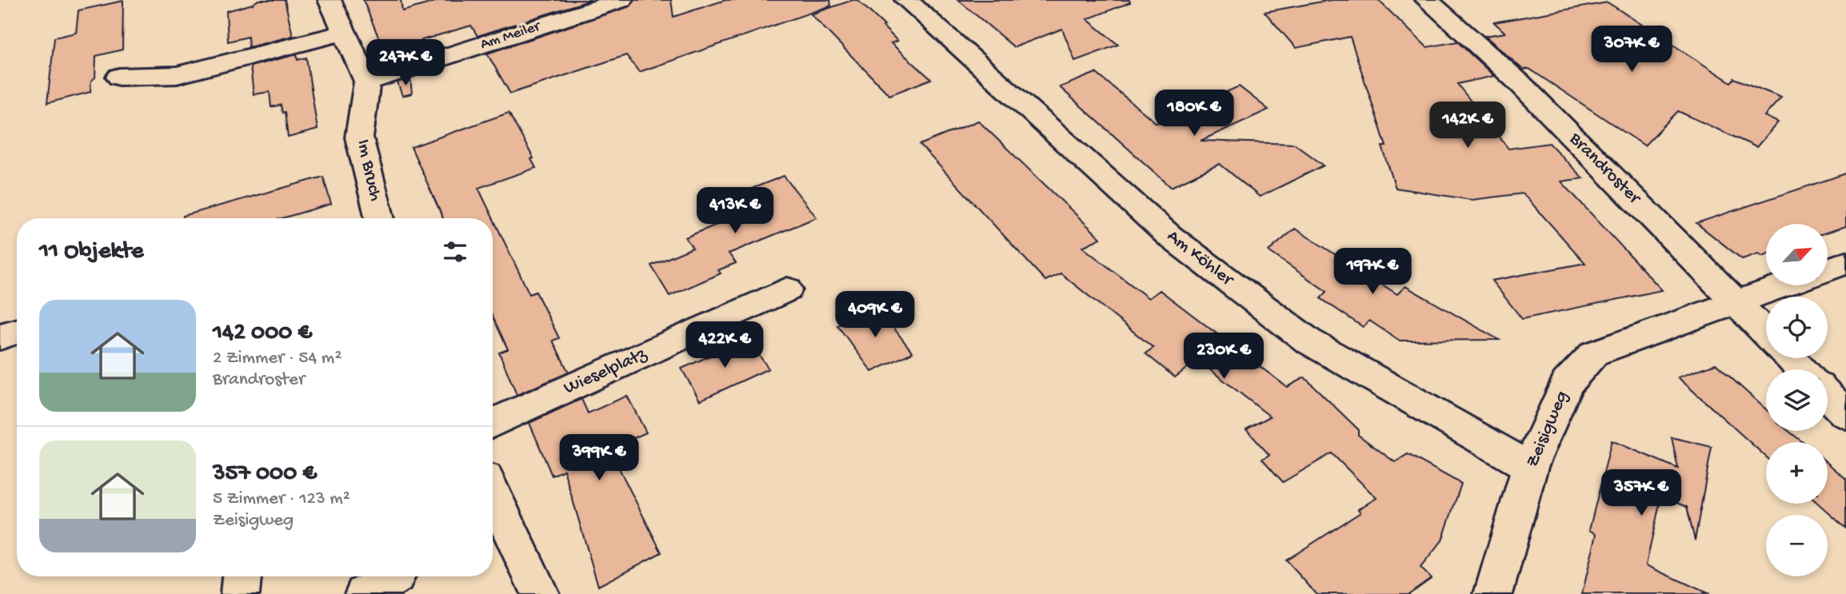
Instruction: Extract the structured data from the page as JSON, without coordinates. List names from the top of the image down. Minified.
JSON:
{"streets":{"street":["Am Meiler","Brandroster","Im Bruch","Am Köhler","Wieselplatz","Zeisigweg"]},"crossings":[["Am Meiler","Im Bruch"],["Brandroster","Zeisigweg"],["Am Köhler","Zeisigweg"]],"north":"top right","page":{"price":["307K €","247K €","180K €","142K €","413K €","197K €","409K €","422K €","230K €","399K €","357K €"],"heading":"11 Objekte","map_buttons":["+","−"],"list":[{"name":"142 000 €","note":"2 Zimmer · 54 m² · Brandroster"},{"name":"357 000 €","note":"5 Zimmer · 123 m² · Zeisigweg"}]}}
